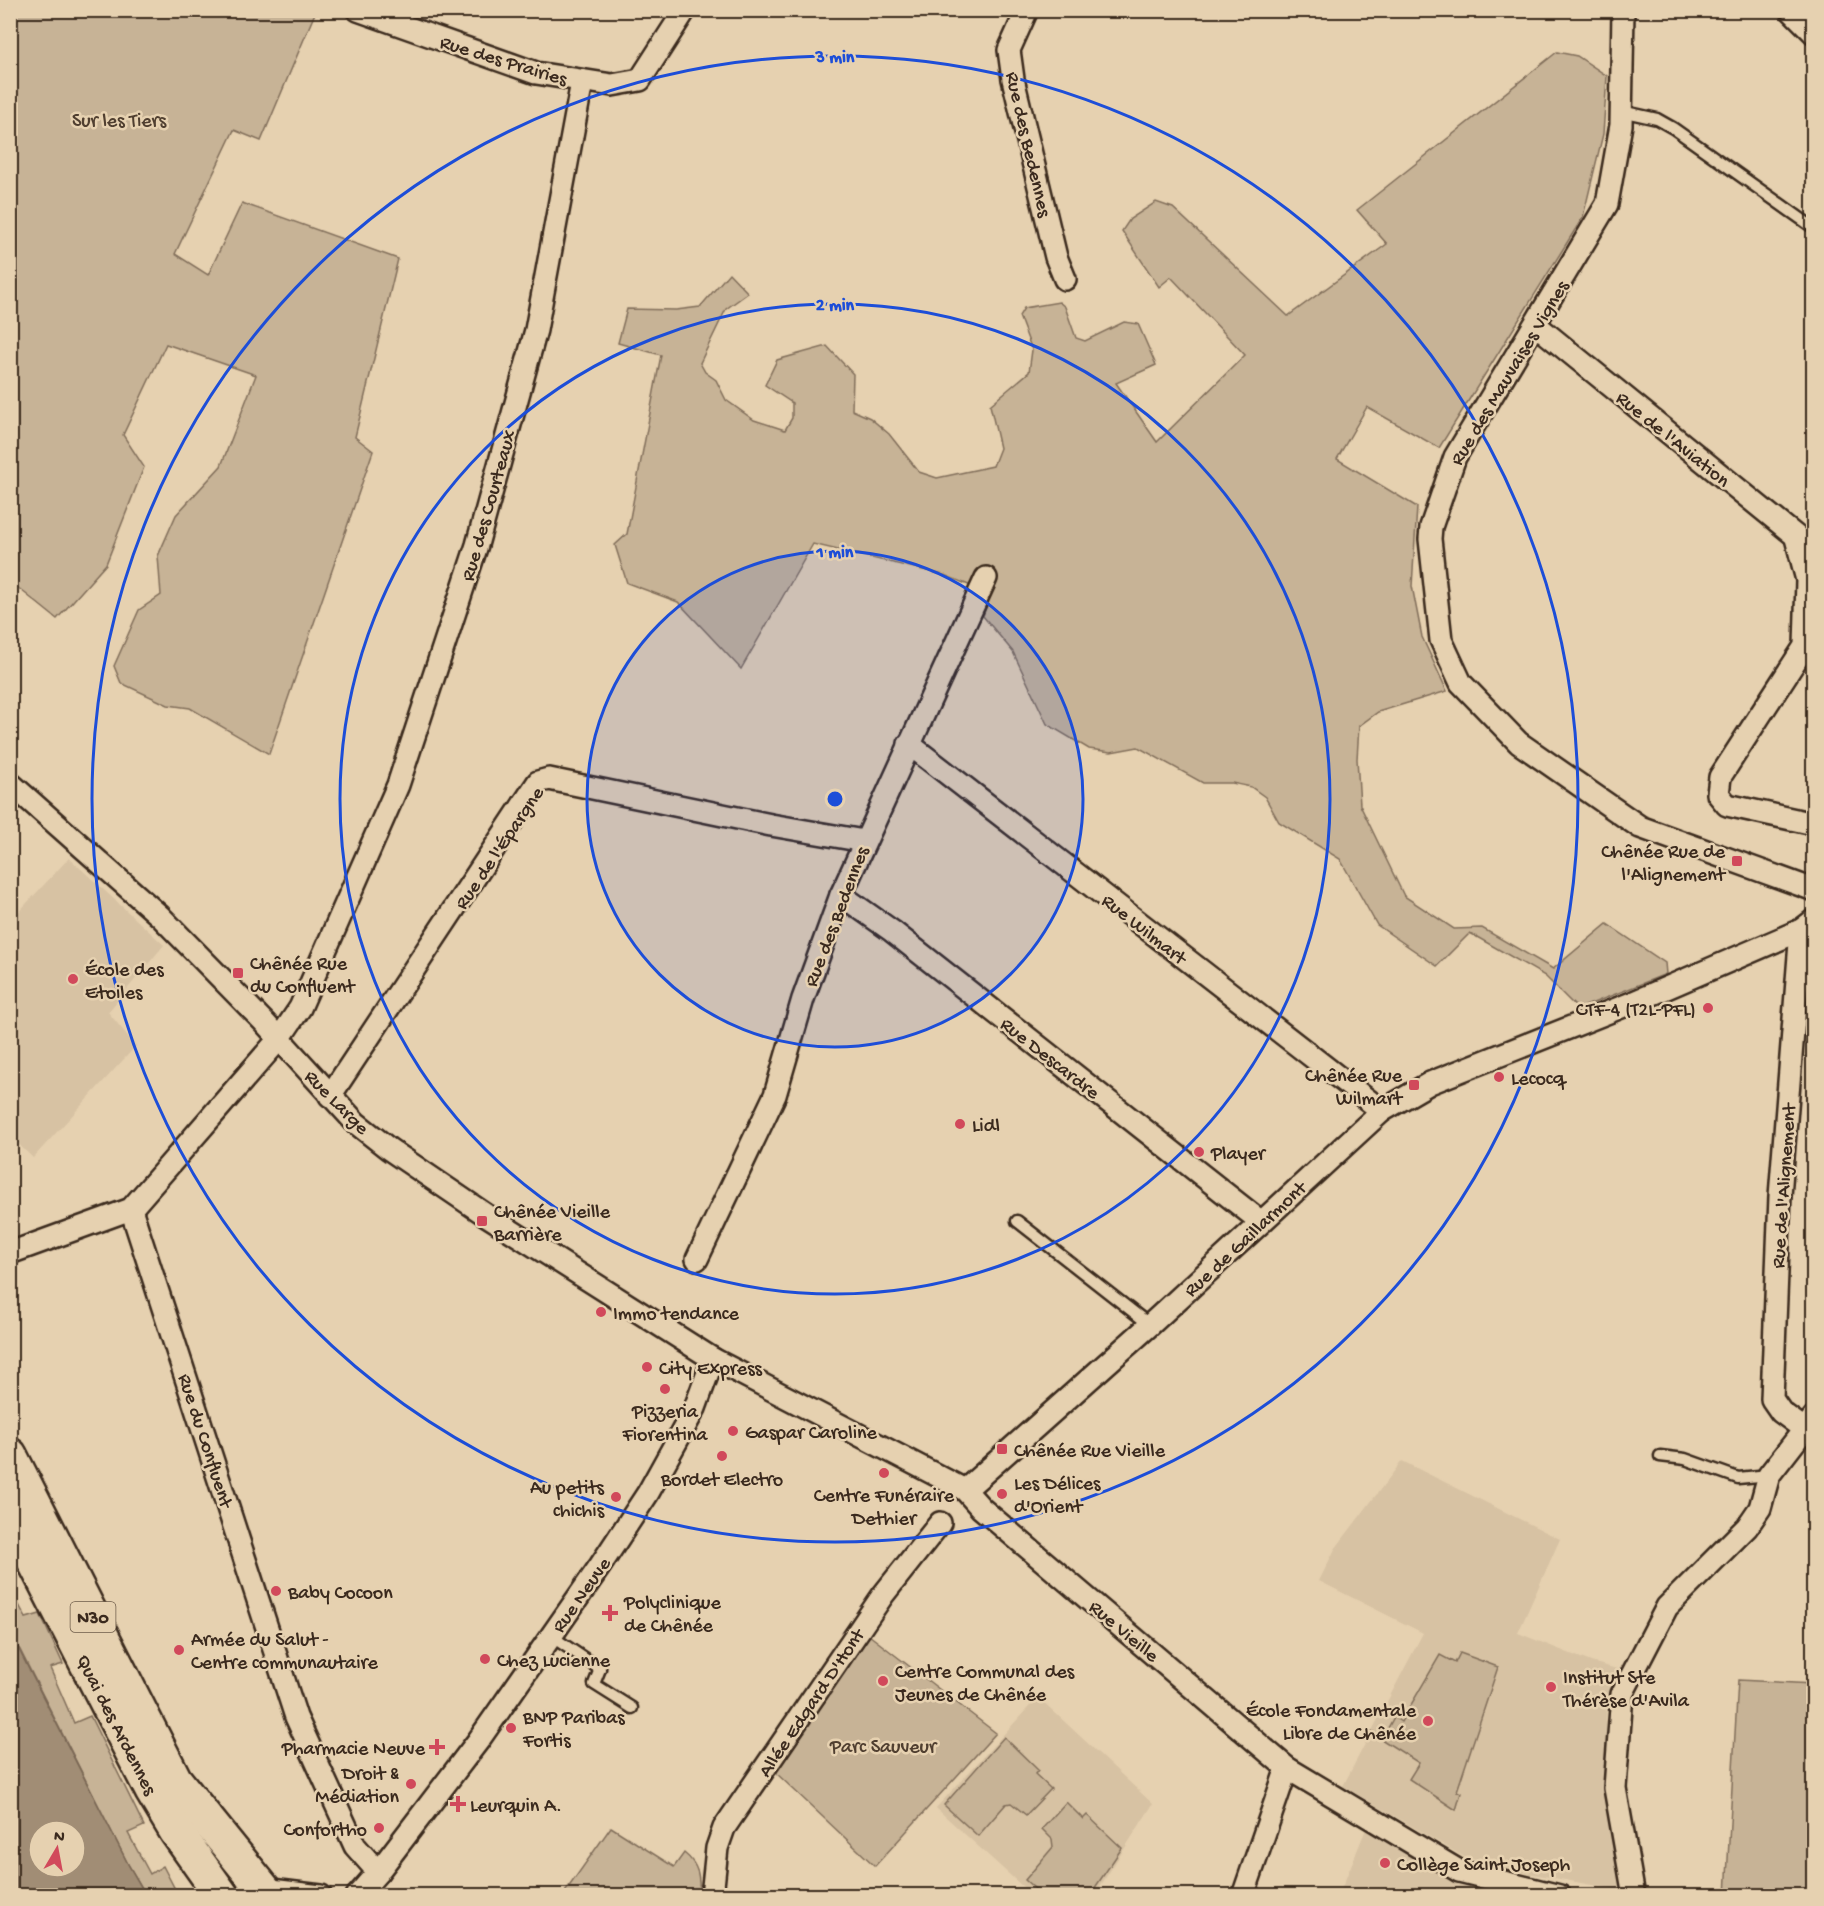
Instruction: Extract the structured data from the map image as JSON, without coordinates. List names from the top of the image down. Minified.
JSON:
{"streets":{"main road":["N30","Quai des Ardennes"],"street":["Rue des Prairies","Rue des Bedennes","Rue des Mauvaises Vignes","Rue de l'Aviation","Rue des Courteaux","Rue de l'Épargne","Rue Wilmart","Rue Descardre","Rue Large","Rue de l'Alignement","Rue de Gaillarmont","Rue du Confluent","Rue Neuve","Rue Vieille","Allée Edgard D'Hont"]},"crossings":[["Rue des Prairies","Rue des Courteaux"],["Rue des Bedennes","Rue de l'Épargne"],["Rue des Bedennes","Rue Wilmart"],["Rue des Bedennes","Rue Descardre"],["Rue des Mauvaises Vignes","Rue de l'Aviation"],["Rue des Courteaux","Rue Large"],["Rue de l'Épargne","Rue Large"],["Rue Wilmart","Rue de Gaillarmont"],["Rue Descardre","Rue de Gaillarmont"],["Rue Large","Rue Neuve"],["Rue de l'Alignement","Rue de Gaillarmont"],["Rue de Gaillarmont","Rue Vieille"],["Rue du Confluent","Rue Neuve"]],"parks":["Sur les Tiers","Parc Sauveur"],"places":{"transit":["Chênée Rue de l'Alignement","Chênée Rue du Confluent","Chênée Rue Wilmart","Chênée Vieille Barrière","Chênée Rue Vieille"],"other":["École des Etoiles","CTF-4 (T2L-PFL)","Lecocq","Lidl","Player","Immo tendance","City Express","Pizzeria Fiorentina","Gaspar Caroline","Bordet Electro","Centre Funéraire Dethier","Les Délices d'Orient","Au petits chichis","Baby Cocoon","Armée du Salut - Centre communautaire","Chez Lucienne","Centre Communal des Jeunes de Chênée","Institut Ste Thérèse d'Avila","École Fondamentale Libre de Chênée","BNP Paribas Fortis","Droit & Médiation","Confortho","Collège Saint Joseph"],"health":["Polyclinique de Chênée","Pharmacie Neuve","Leurquin A."]},"north":"top","rings":["3 min","2 min","1 min"]}
